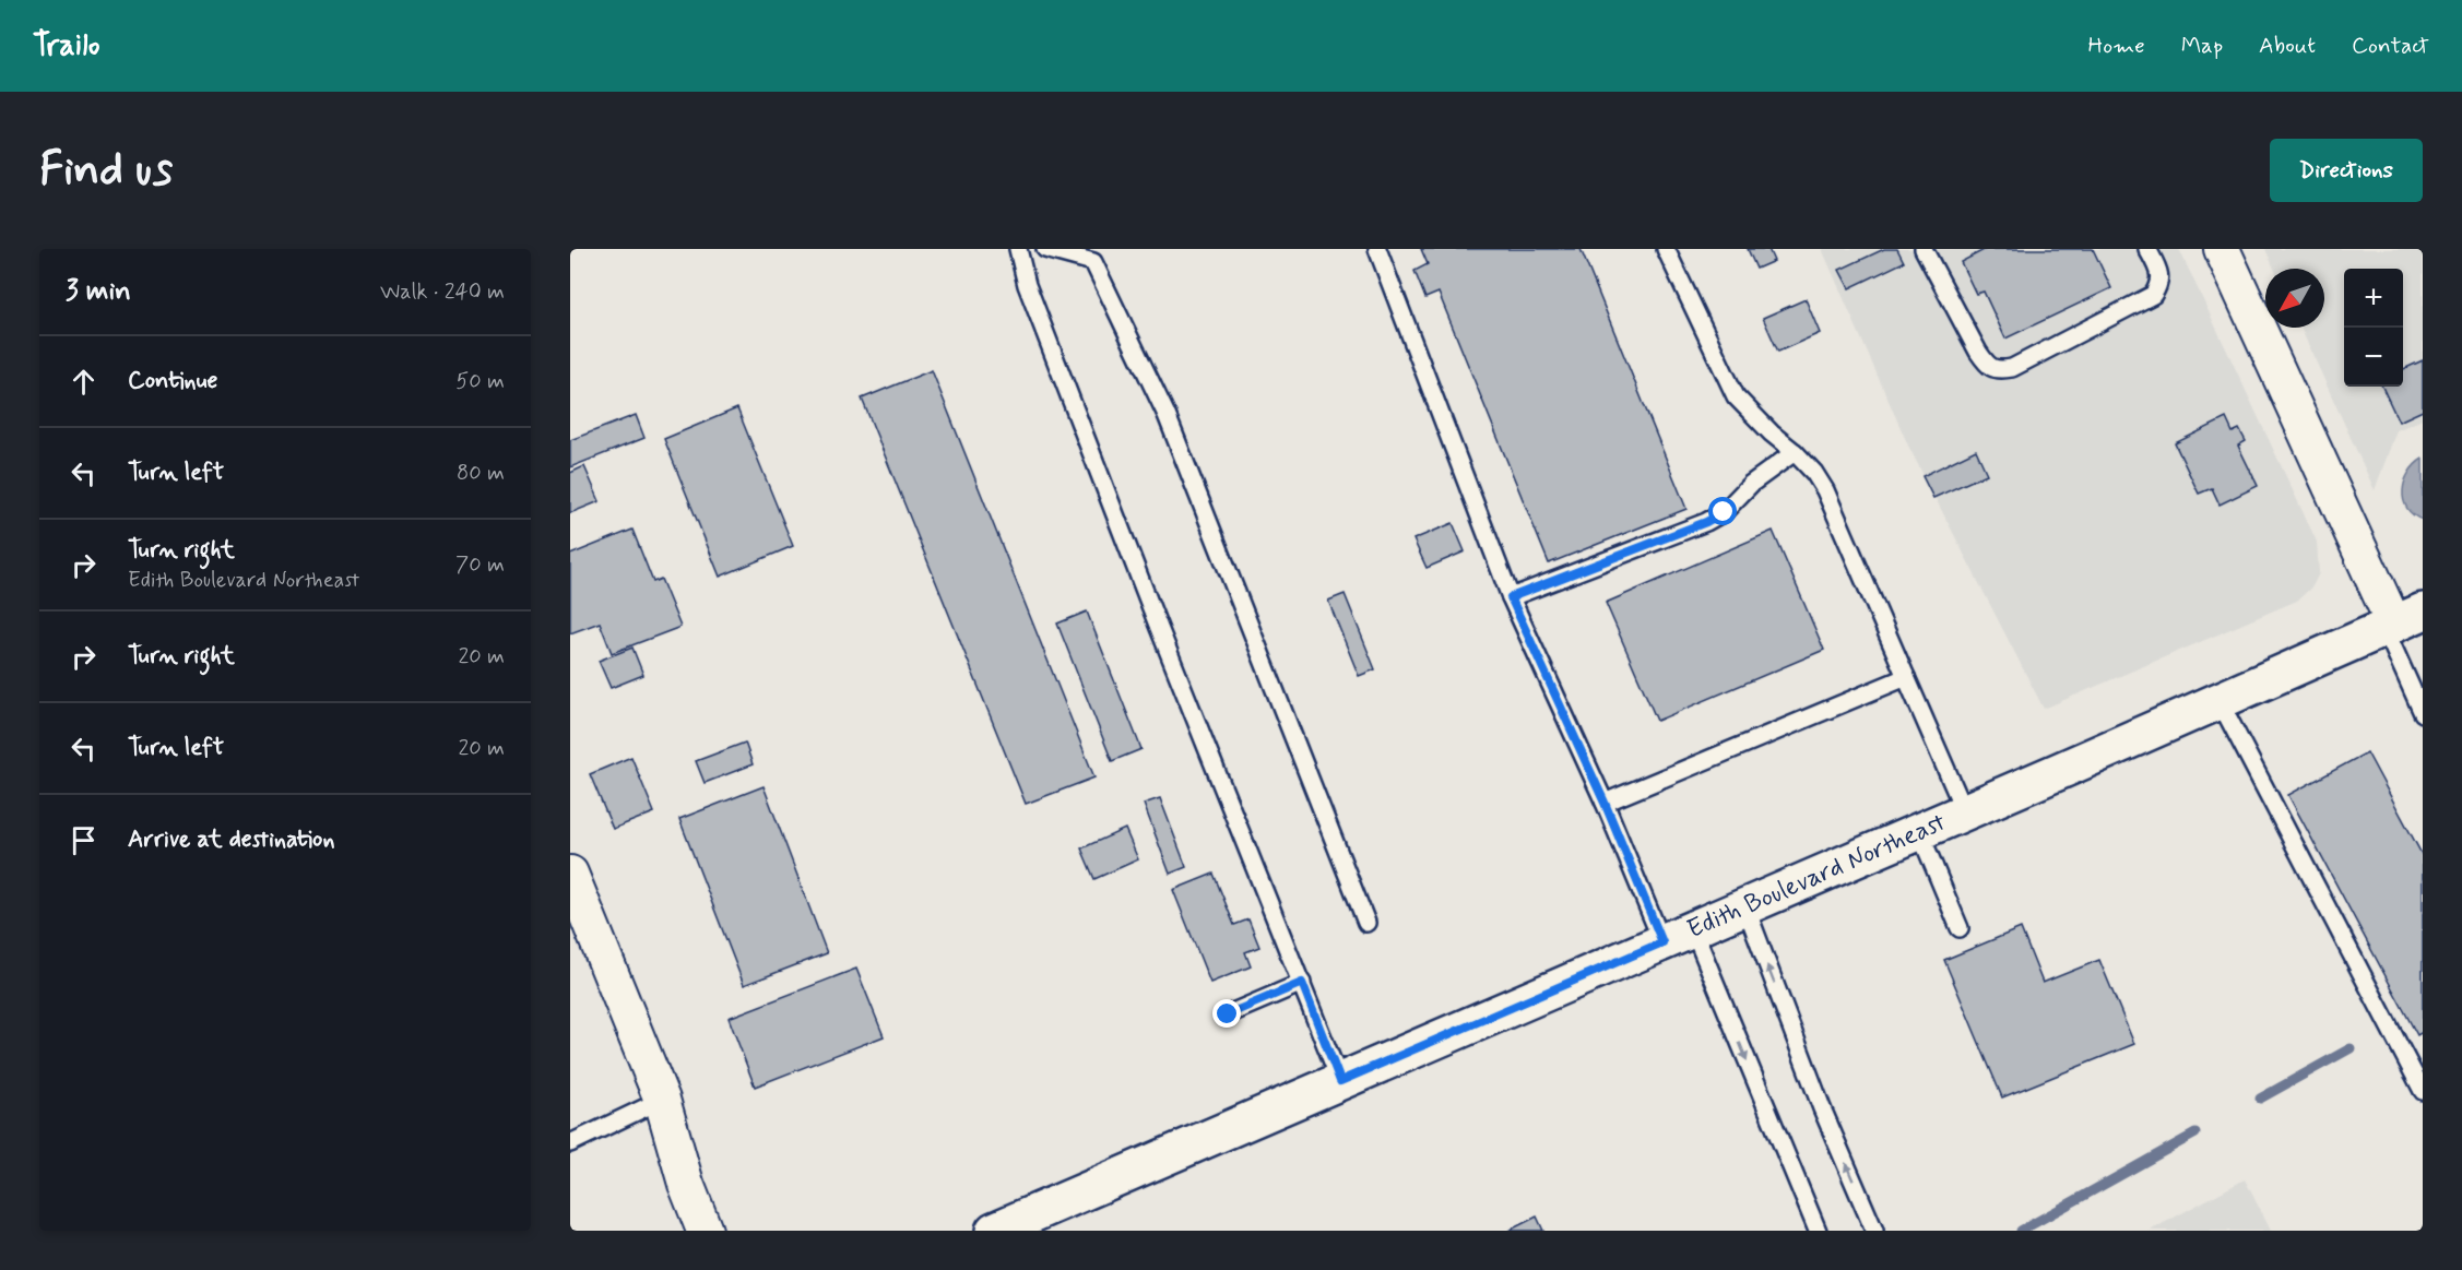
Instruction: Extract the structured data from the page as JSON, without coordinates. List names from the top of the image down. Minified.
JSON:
{"streets":{"street":["Edith Boulevard Northeast"]},"north":"bottom left","page":{"header":"Trailo","nav":["Home","Map","About","Contact"],"buttons":"Directions","title":"Find us","heading":["3 min","Walk · 240 m"],"map_buttons":["+","−"],"list":[["Continue","50 m"],["Turn left","80 m"],["Turn right","Edith Boulevard Northeast","70 m"],["Turn right","20 m"],["Turn left","20 m"],"Arrive at destination"]}}
